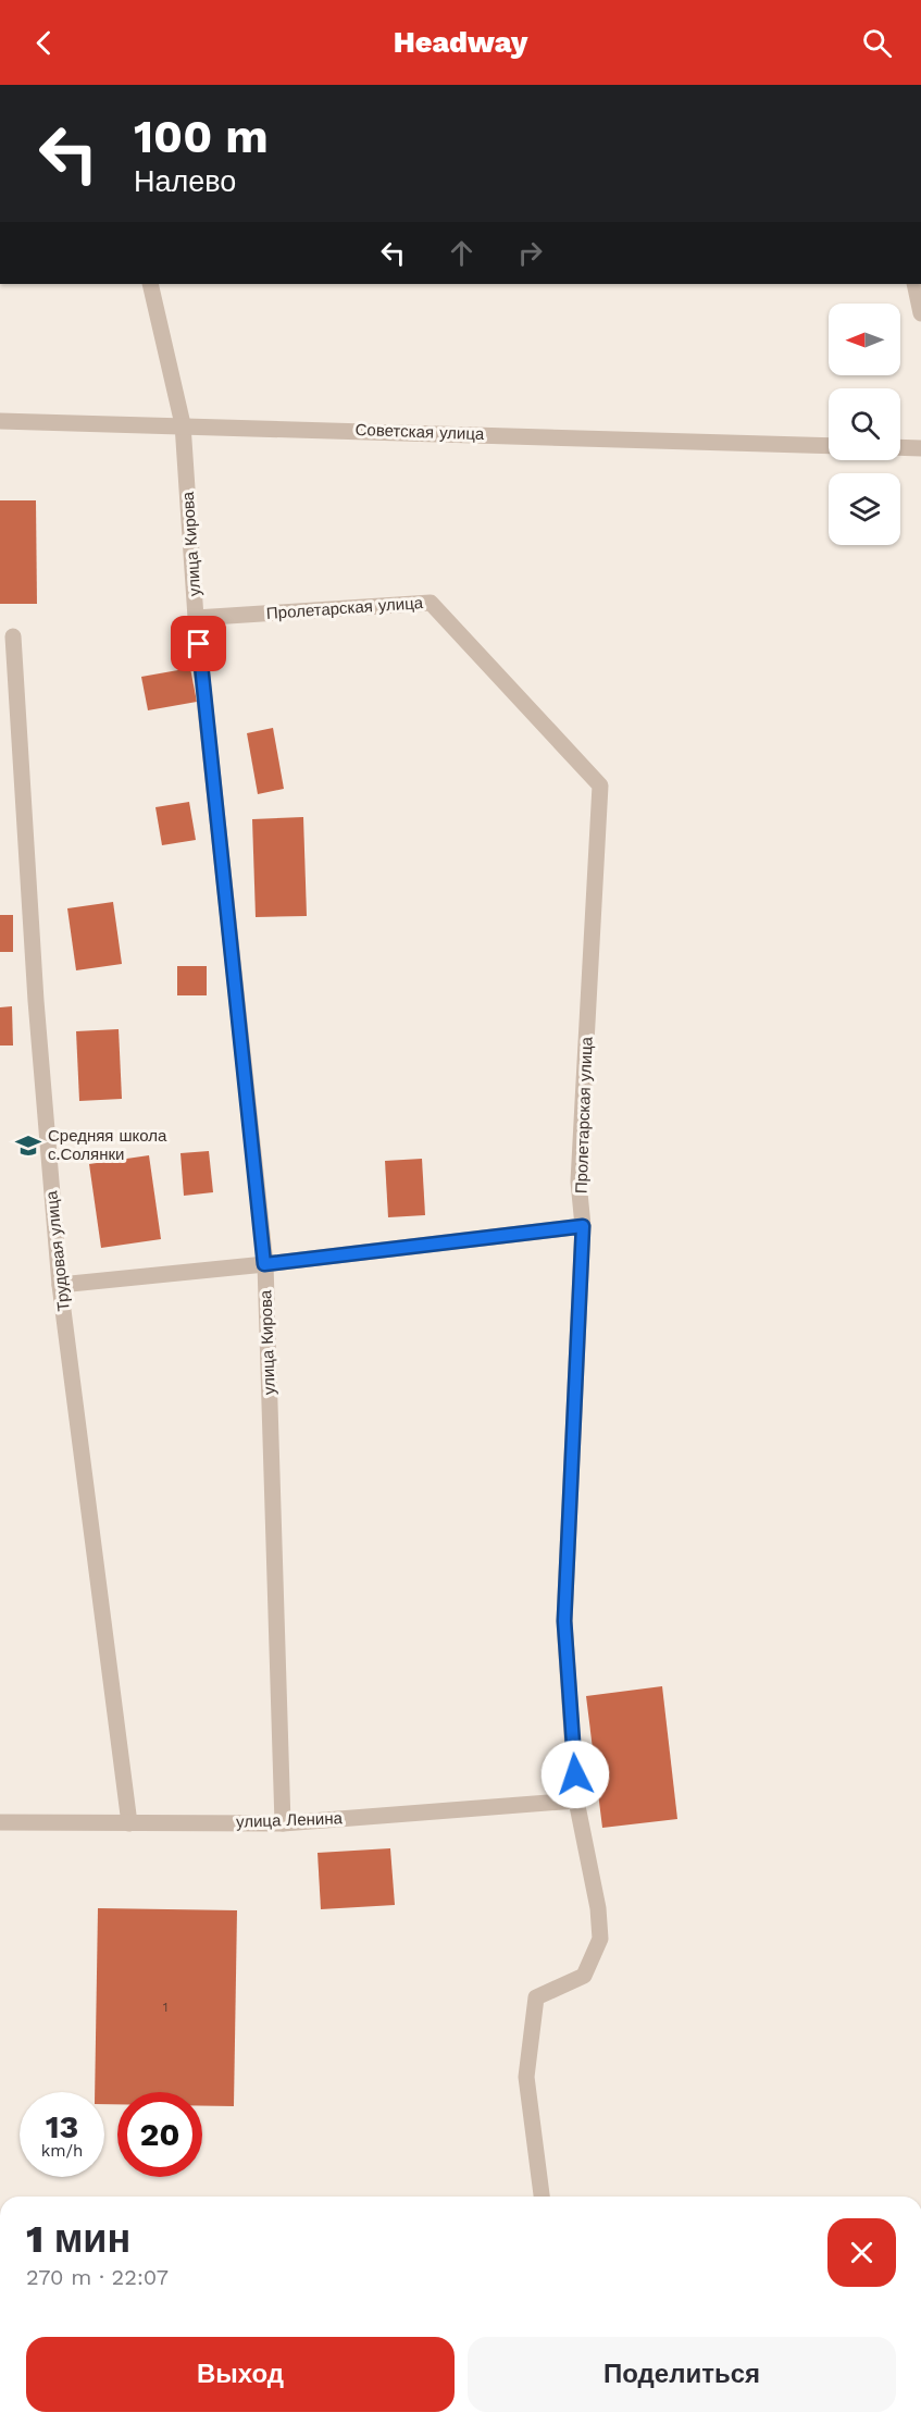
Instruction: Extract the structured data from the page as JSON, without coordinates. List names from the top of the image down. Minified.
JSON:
{"streets":{"street":["Советская улица","улица Кирова","Пролетарская улица","Трудовая улица","улица Ленина"]},"crossings":[["Советская улица","улица Кирова"],["улица Кирова","Пролетарская улица"],["улица Кирова","улица Ленина"],["Пролетарская улица","улица Ленина"],["Трудовая улица","улица Ленина"]],"places":{"school or university":["Средняя школа с.Солянки"]},"house_numbers":["1"],"north":"left","page":{"header":"Headway","turn":["100 m","Налево"],"speed":"13 km/h","limit":"20","heading":["1 мин","270 m · 22:07"],"buttons":["Выход","Поделиться"]}}
